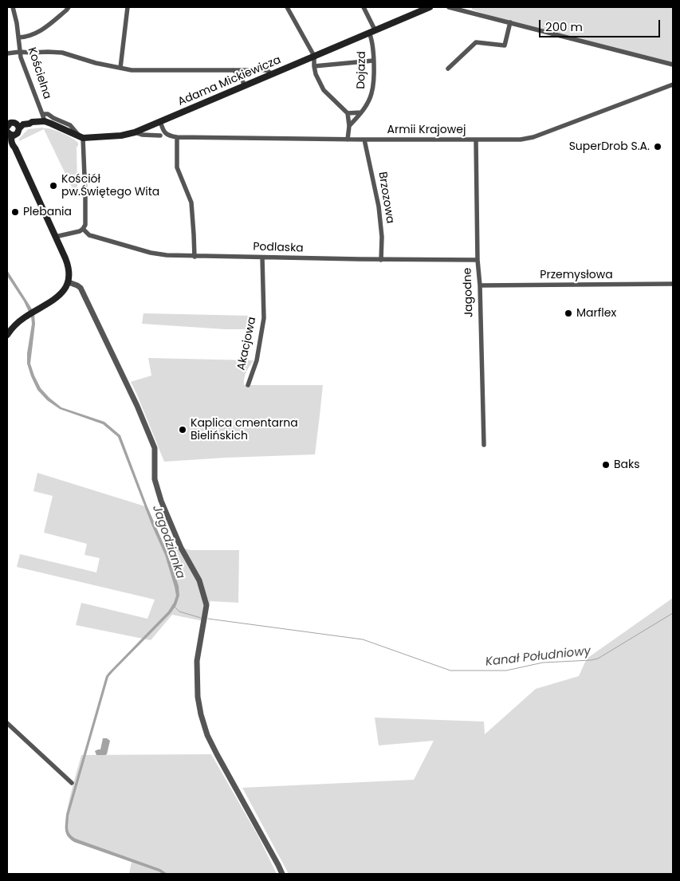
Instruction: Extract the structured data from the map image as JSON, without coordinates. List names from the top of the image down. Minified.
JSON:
{"streets":{"main road":["Adama Mickiewicza"],"street":["Dojazd","Kościelna","Armii Krajowej","Brzozowa","Podlaska","Przemysłowa","Jagodne","Akacjowa"]},"crossings":[["Dojazd","Adama Mickiewicza"],["Kościelna","Adama Mickiewicza"],["Adama Mickiewicza","Armii Krajowej"],["Armii Krajowej","Brzozowa"],["Armii Krajowej","Jagodne"],["Brzozowa","Podlaska"],["Podlaska","Jagodne"],["Podlaska","Akacjowa"],["Przemysłowa","Jagodne"]],"water":["Jagodzianka","Kanał Południowy"],"places":["SuperDrob S.A.","Kościół pw.Świętego Wita","Plebania","Marflex","Kaplica cmentarna Bielińskich","Baks"],"scale_bar":"200 m"}
